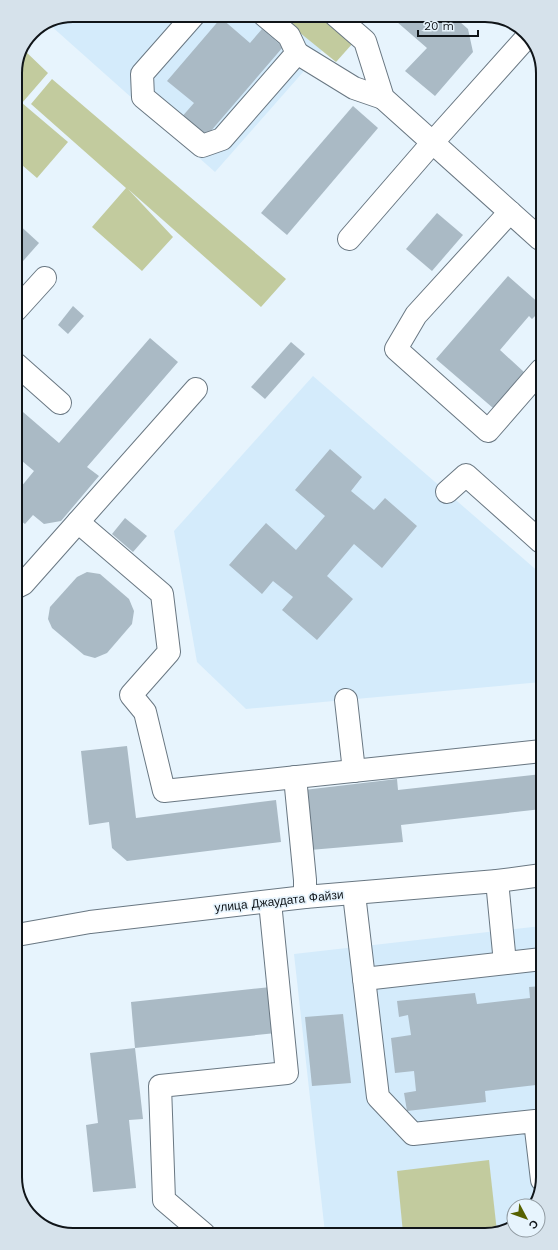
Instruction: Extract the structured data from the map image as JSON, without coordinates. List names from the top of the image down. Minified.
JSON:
{"streets":{"street":["улица Джаудата Файзи"]},"scale_bar":"20 m","north":"bottom right"}
